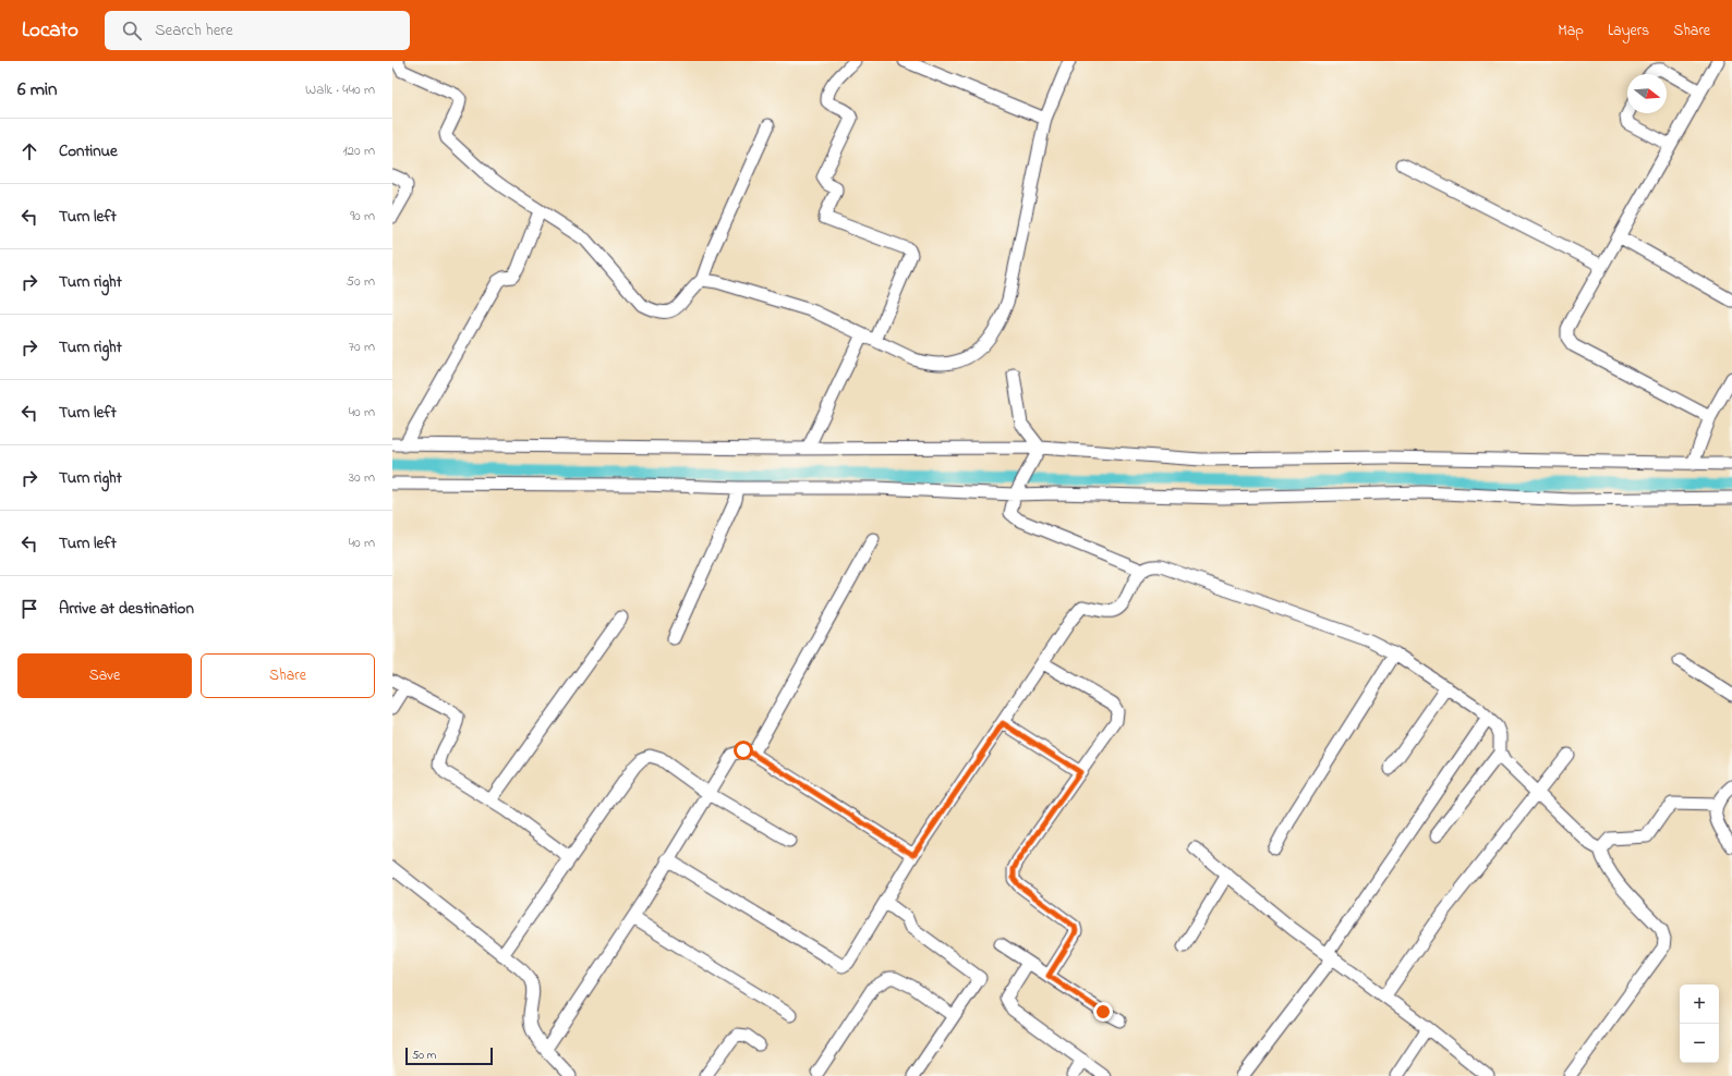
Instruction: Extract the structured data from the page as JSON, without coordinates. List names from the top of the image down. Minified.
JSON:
{"scale_bar":"50 m","north":"right","page":{"header":"Locato","search":"Search here","nav":["Map","Layers","Share"],"heading":["6 min","Walk · 440 m"],"list":[["Continue","120 m"],["Turn left","90 m"],["Turn right","50 m"],["Turn right","70 m"],["Turn left","40 m"],["Turn right","30 m"],["Turn left","40 m"],"Arrive at destination"],"buttons":["Save","Share"],"map_buttons":["+","−"],"scale":"50 m"}}
